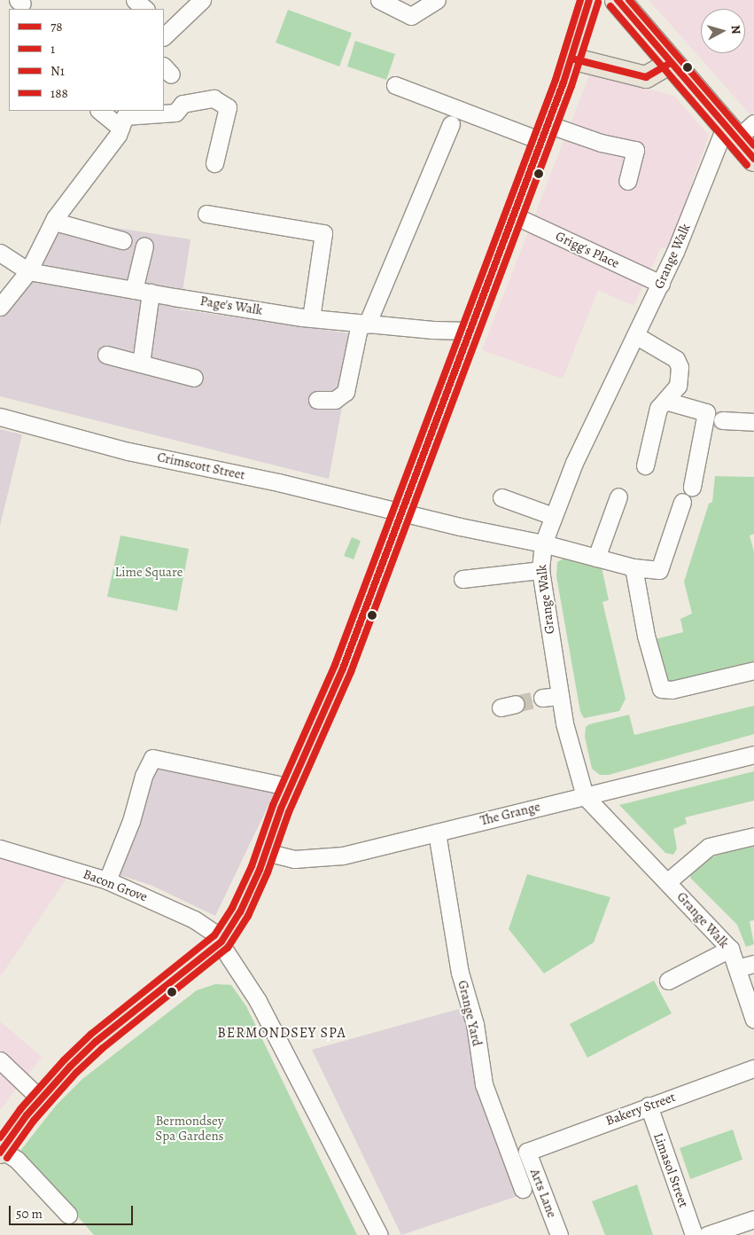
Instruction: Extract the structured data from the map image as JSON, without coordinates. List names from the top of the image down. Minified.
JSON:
{"streets":{"street":["Grigg's Place","Grange Walk","Page's Walk","Crimscott Street","The Grange","Bacon Grove","Grange Yard","Bakery Street","Limasol Street","Arts Lane"]},"crossings":[["Grigg's Place","Grange Walk"],["Grange Walk","Crimscott Street"],["Grange Walk","The Grange"],["The Grange","Grange Yard"],["Bakery Street","Limasol Street"],["Bakery Street","Arts Lane"]],"districts":["BERMONDSEY SPA"],"parks":["Lime Square","Bermondsey Spa Gardens"],"lines":["transit line 78","transit line N1","transit line 1","transit line 188"],"legend":["78","1","N1","188"],"scale_bar":"50 m","north":"right"}
